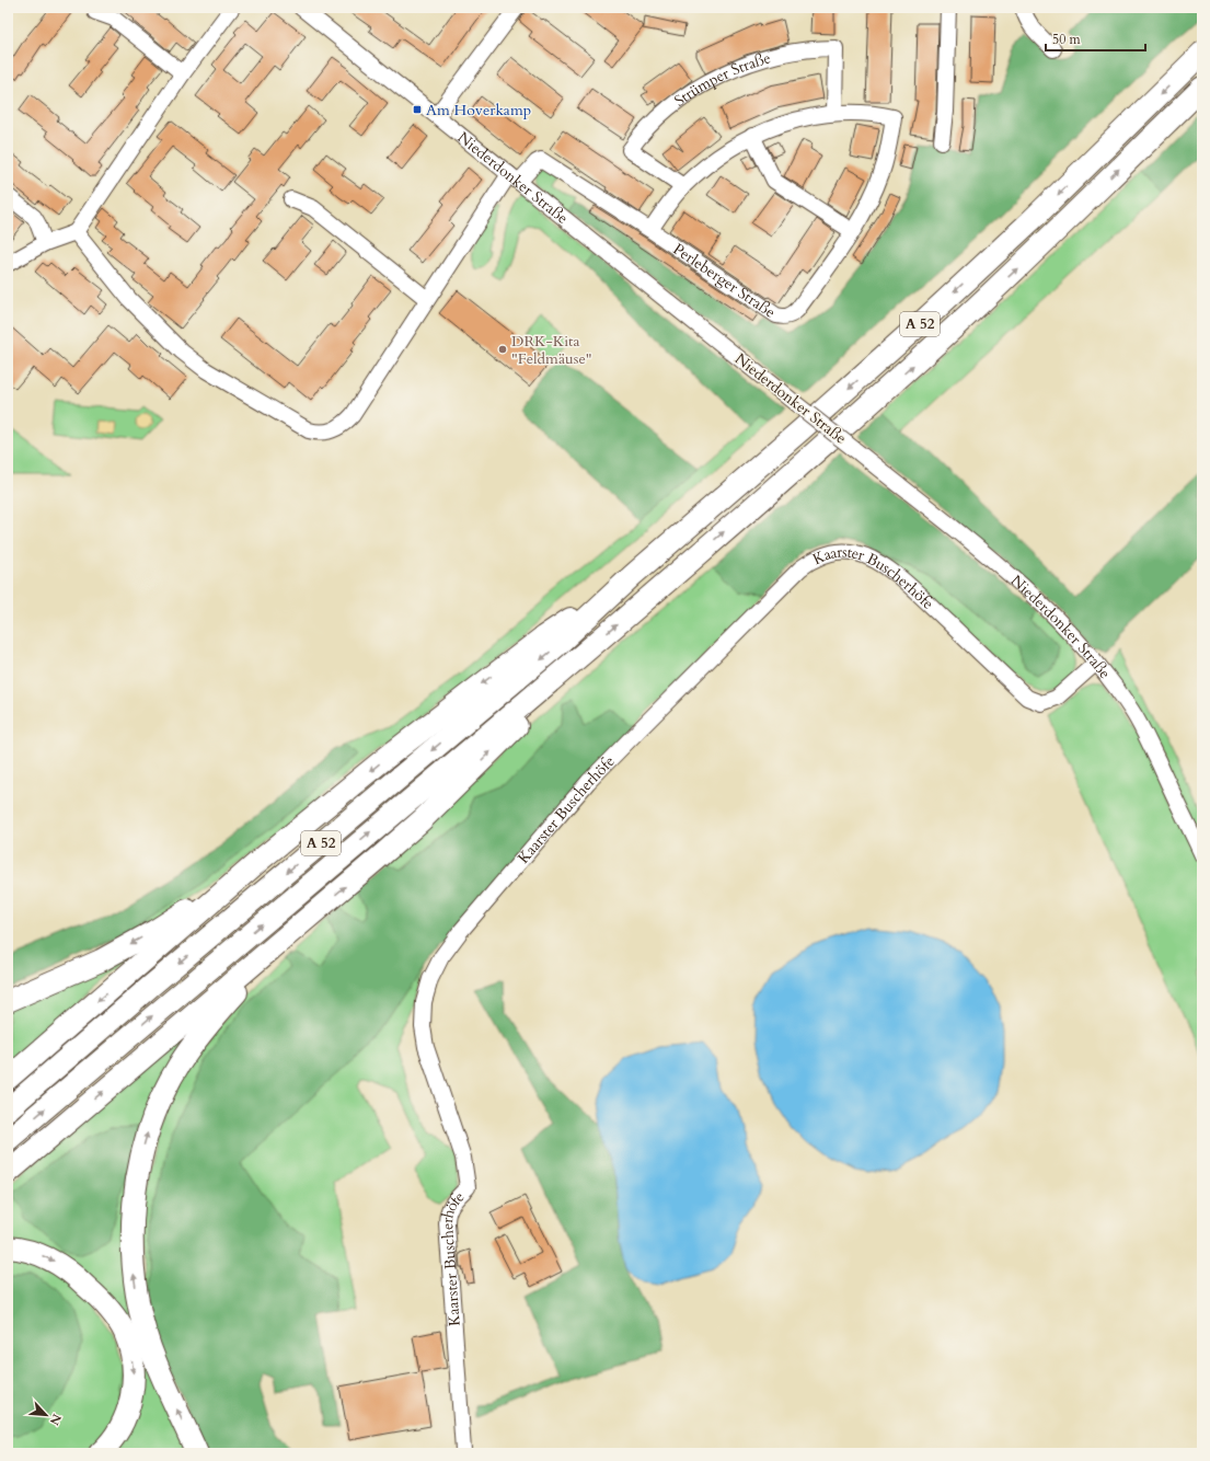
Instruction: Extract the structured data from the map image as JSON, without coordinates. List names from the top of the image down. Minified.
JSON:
{"streets":{"highway":["A 52"],"street":["Strümper Straße","Niederdonker Straße","Perleberger Straße","Kaarster Buscherhöfe"]},"crossings":[["Strümper Straße","Perleberger Straße"],["Niederdonker Straße","Perleberger Straße"],["Niederdonker Straße","Kaarster Buscherhöfe"]],"places":{"transit":["Am Hoverkamp"],"other":["DRK-Kita \"Feldmäuse\""]},"scale_bar":"50 m","north":"bottom right"}
